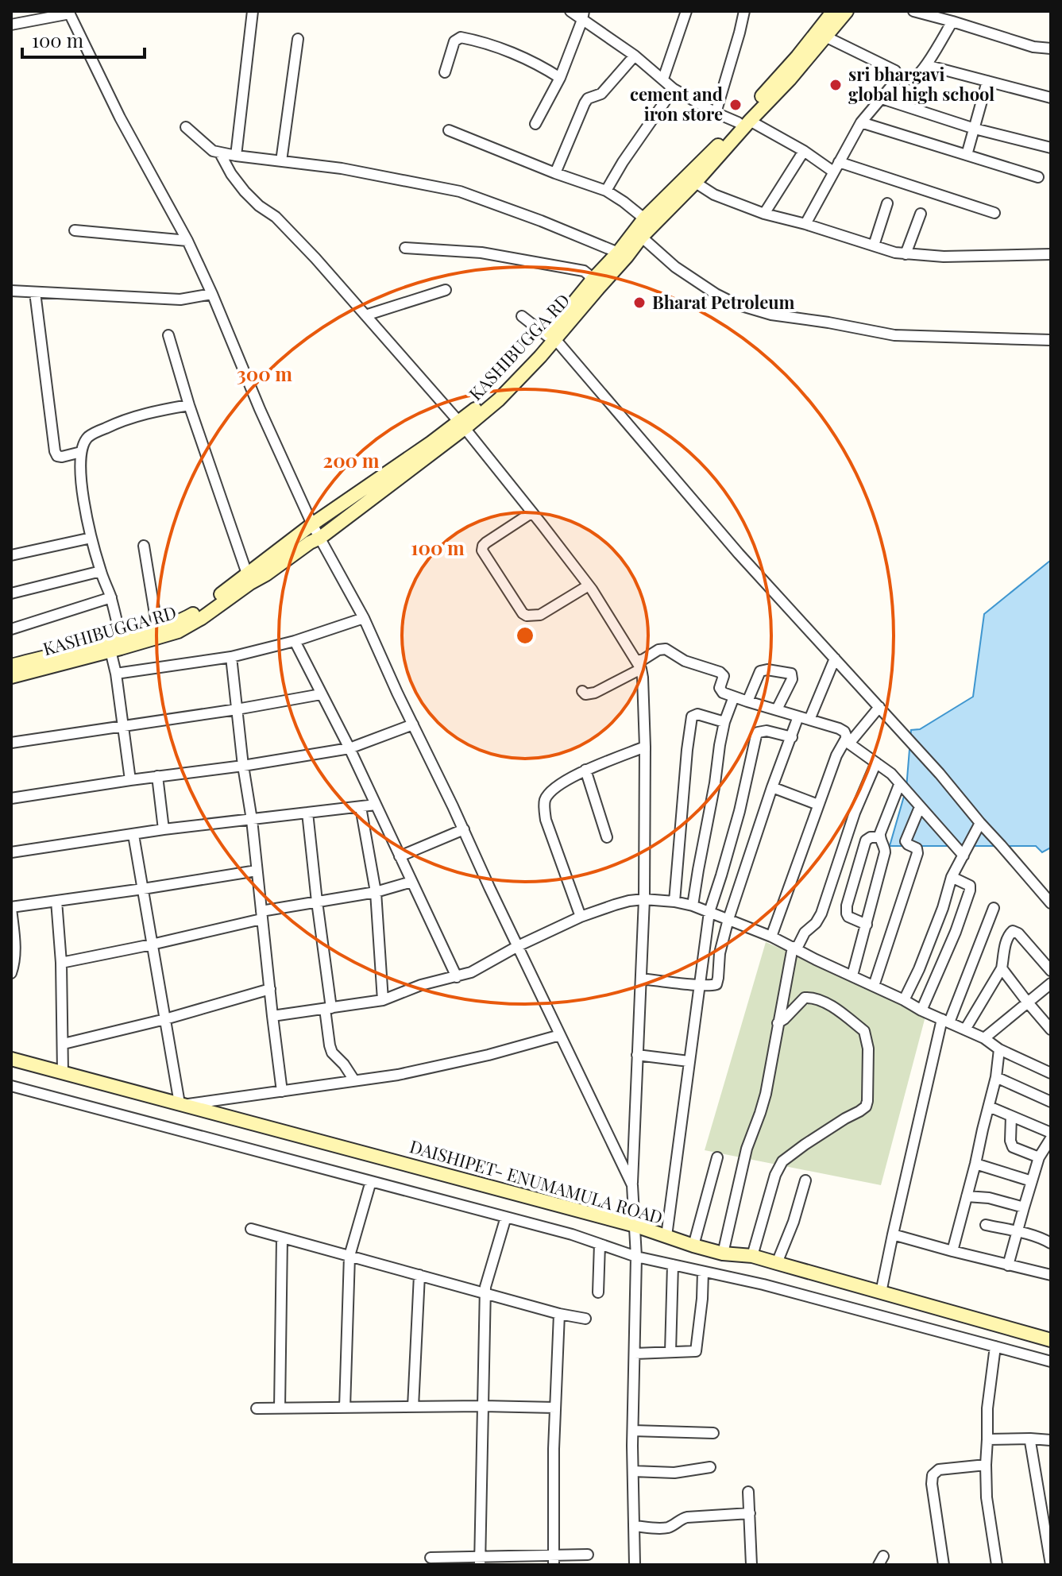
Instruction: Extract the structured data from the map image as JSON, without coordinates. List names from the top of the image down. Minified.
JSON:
{"streets":{"main road":["KASHIBUGGA RD","DAISHIPET- ENUMAMULA ROAD"]},"places":["sri bhargavi global high school","cement and iron store","Bharat Petroleum"],"scale_bar":"100 m","rings":["300 m","200 m","100 m"]}
